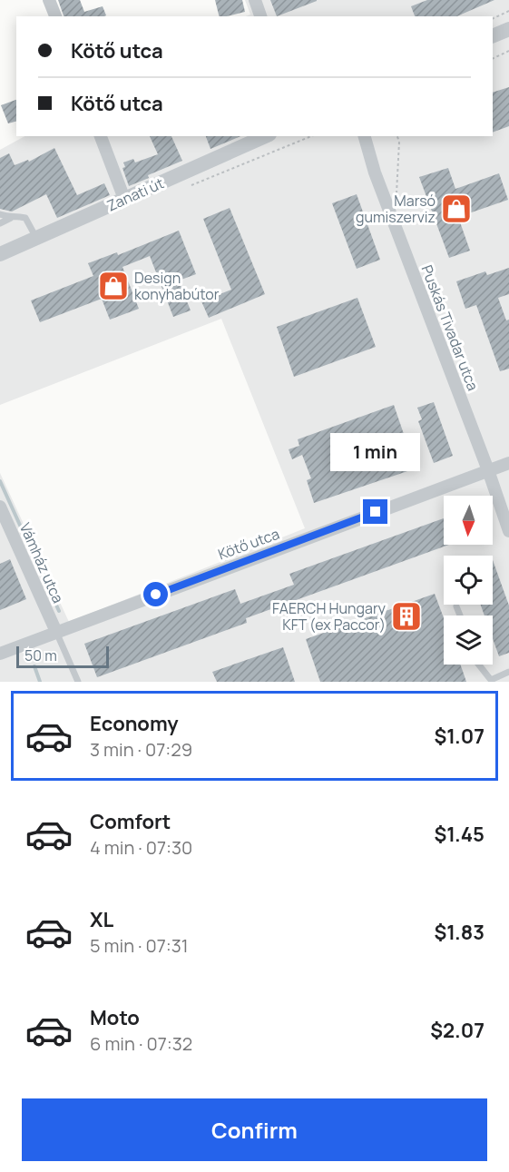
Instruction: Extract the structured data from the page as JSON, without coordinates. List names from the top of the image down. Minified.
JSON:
{"streets":{"street":["Zanati út","Puskás Tivadar utca","Kötő utca","Vámház utca"]},"crossings":[["Puskás Tivadar utca","Kötő utca"],["Kötő utca","Vámház utca"]],"places":{"shop":["Marsó gumiszerviz","Design konyhabútor"],"building":["FAERCH Hungary KFT (ex Paccor)"]},"scale_bar":"50 m","north":"bottom","page":{"banner":["Kötő utca","Kötő utca"],"bubble":"1 min","scale":"50 m","list":[{"name":"Economy","note":"3 min · 07:29","value":"$1.07"},{"name":"Comfort","note":"4 min · 07:30","value":"$1.45"},{"name":"XL","note":"5 min · 07:31","value":"$1.83"},{"name":"Moto","note":"6 min · 07:32","value":"$2.07"}],"buttons":"Confirm"}}
